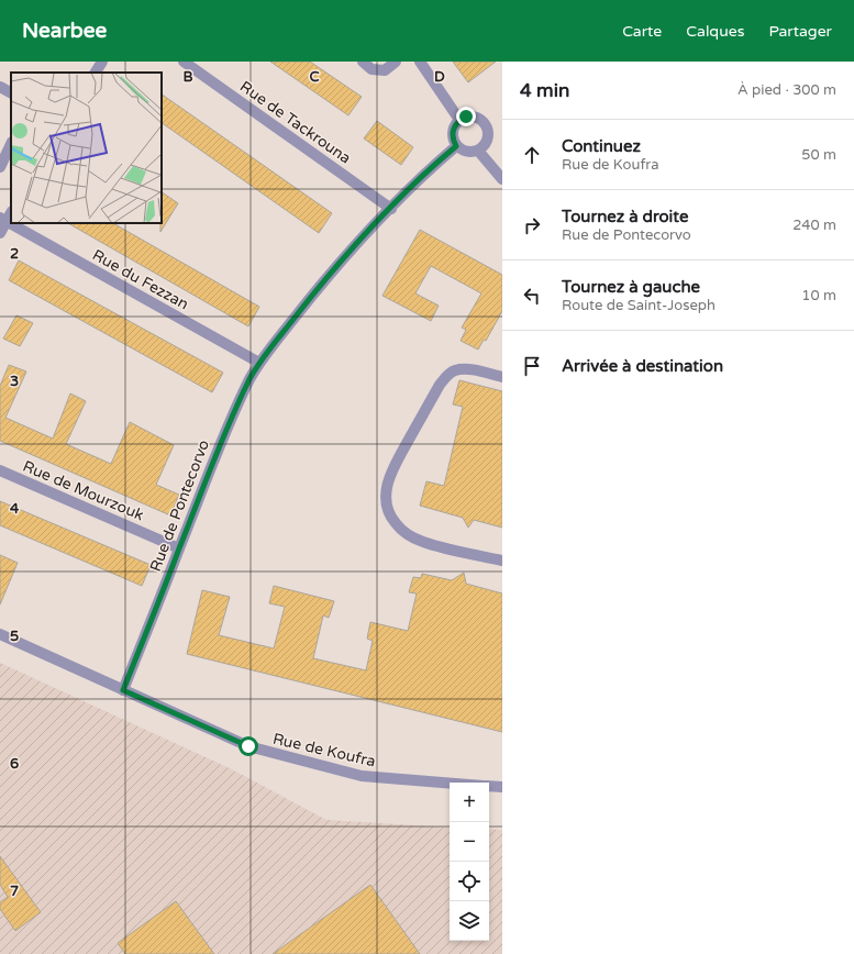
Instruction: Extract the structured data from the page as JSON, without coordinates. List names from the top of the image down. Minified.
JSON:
{"streets":{"street":["Rue de Tackrouna","Rue du Fezzan","Rue de Mourzouk","Rue de Pontecorvo","Rue de Koufra"]},"crossings":[["Rue de Tackrouna","Rue de Pontecorvo"],["Rue du Fezzan","Rue de Pontecorvo"],["Rue de Mourzouk","Rue de Pontecorvo"],["Rue de Pontecorvo","Rue de Koufra"]],"page":{"header":"Nearbee","nav":["Carte","Calques","Partager"],"heading":["4 min","À pied · 300 m"],"list":[["Continuez","Rue de Koufra","50 m"],["Tournez à droite","Rue de Pontecorvo","240 m"],["Tournez à gauche","Route de Saint-Joseph","10 m"],"Arrivée à destination"],"map_buttons":["+","−"]},"grid":{"columns":["B","C","D"],"rows":["2","3","4","5","6","7"]}}
